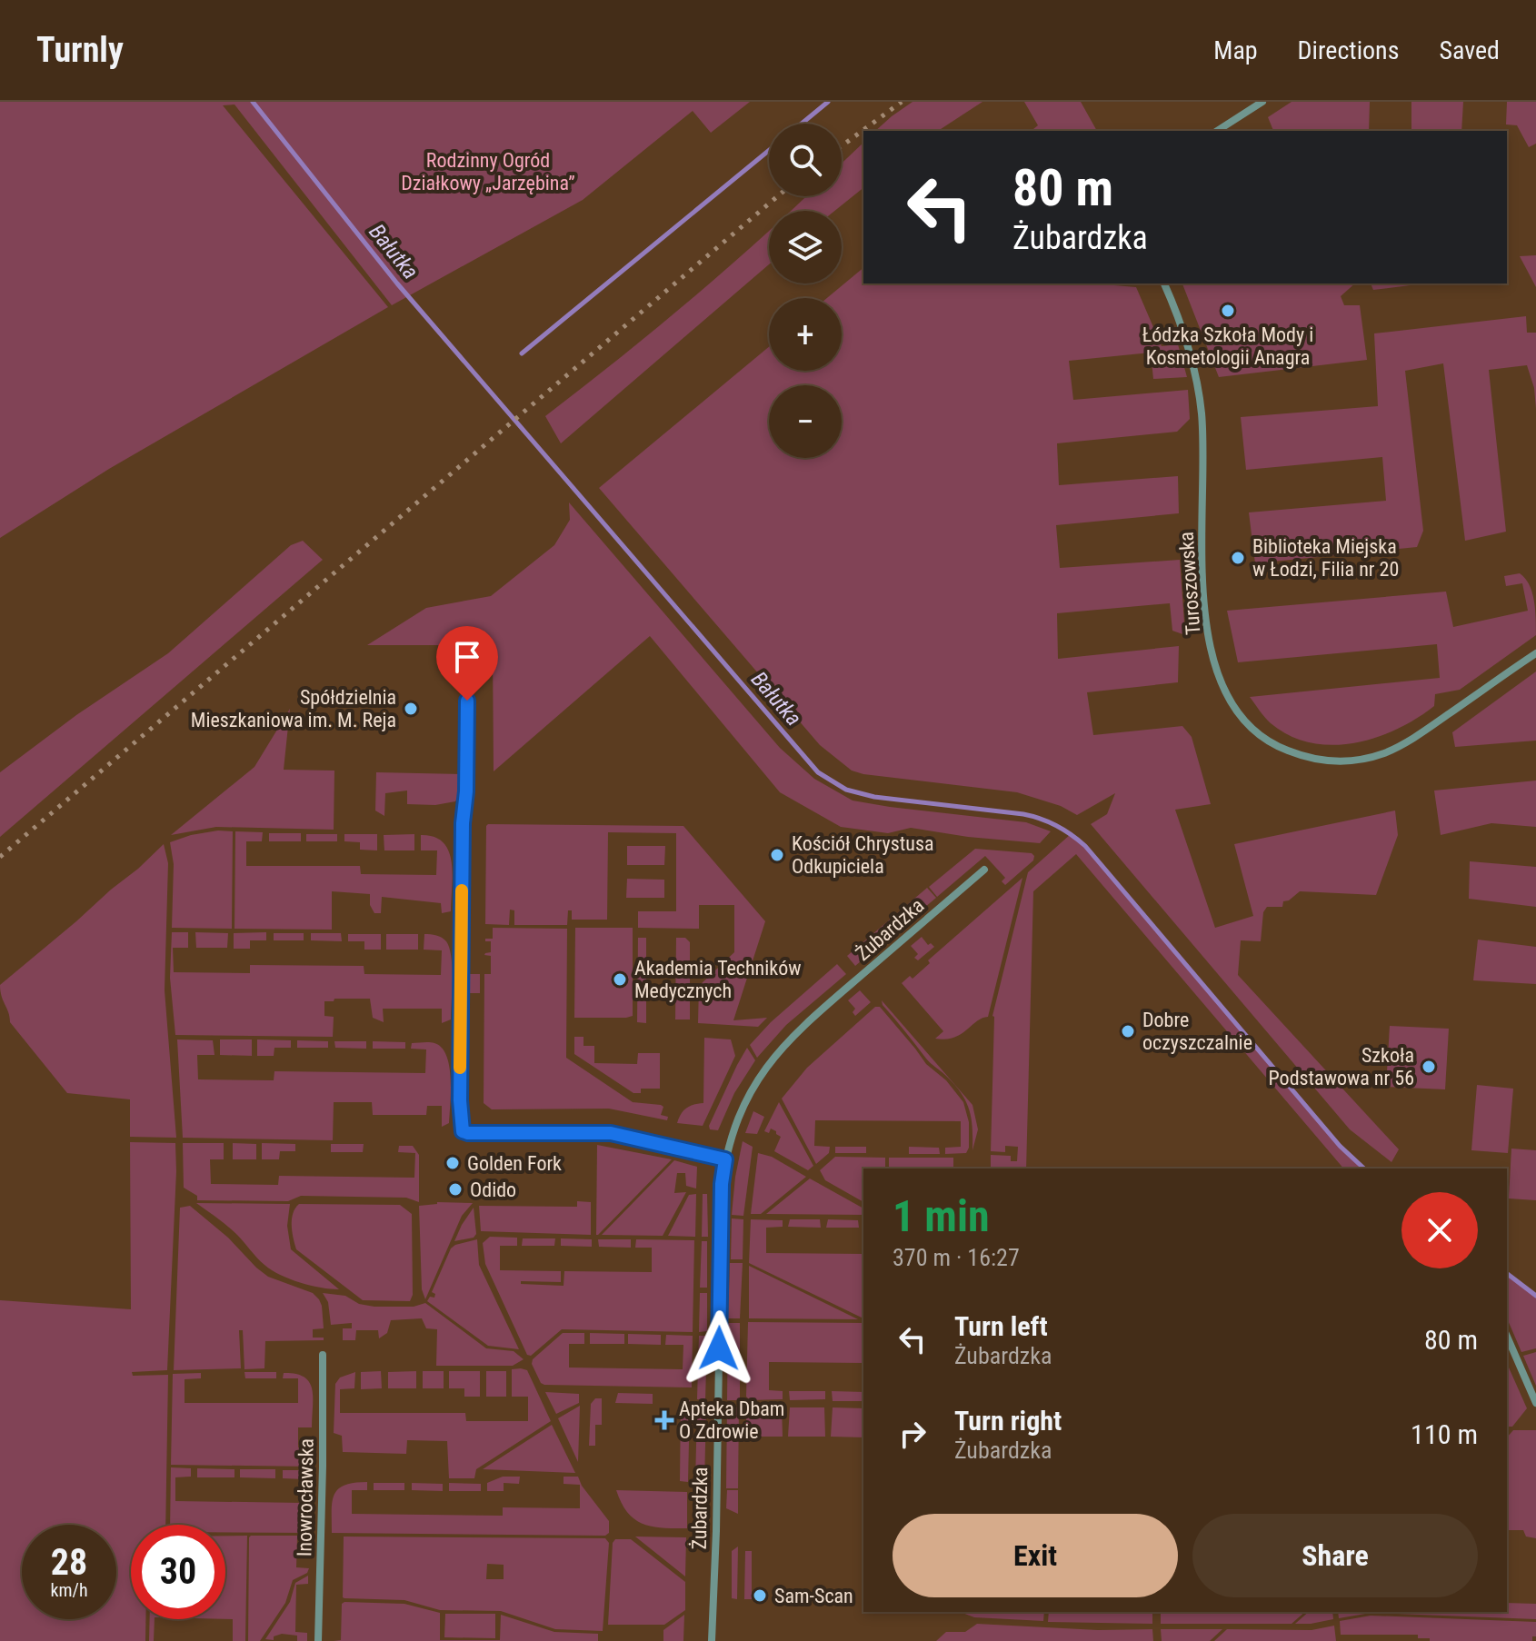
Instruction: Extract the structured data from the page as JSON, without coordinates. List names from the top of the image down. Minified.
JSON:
{"streets":{"street":["Turoszowska","Żubardzka","Inowrocławska"]},"water":["Bałutka"],"parks":["Rodzinny Ogród Działkowy „Jarzębina”"],"places":{"other":["Łódzka Szkoła Mody i Kosmetologii Anagra","Biblioteka Miejska w Łodzi, Filia nr 20","Spółdzielnia Mieszkaniowa im. M. Reja","Kościół Chrystusa Odkupiciela","Akademia Techników Medycznych","Dobre oczyszczalnie","Szkoła Podstawowa nr 56","Golden Fork","Odido","Sam-Scan"],"health":["Apteka Dbam O Zdrowie"]},"page":{"header":"Turnly","nav":["Map","Directions","Saved"],"map_buttons":["+","−"],"turn":["80 m","Żubardzka"],"heading":["1 min","370 m · 16:27"],"list":[{"name":"Turn left","note":"Żubardzka","value":"80 m"},{"name":"Turn right","note":"Żubardzka","value":"110 m"}],"buttons":["Exit","Share"],"speed":"28 km/h","limit":"30"}}
